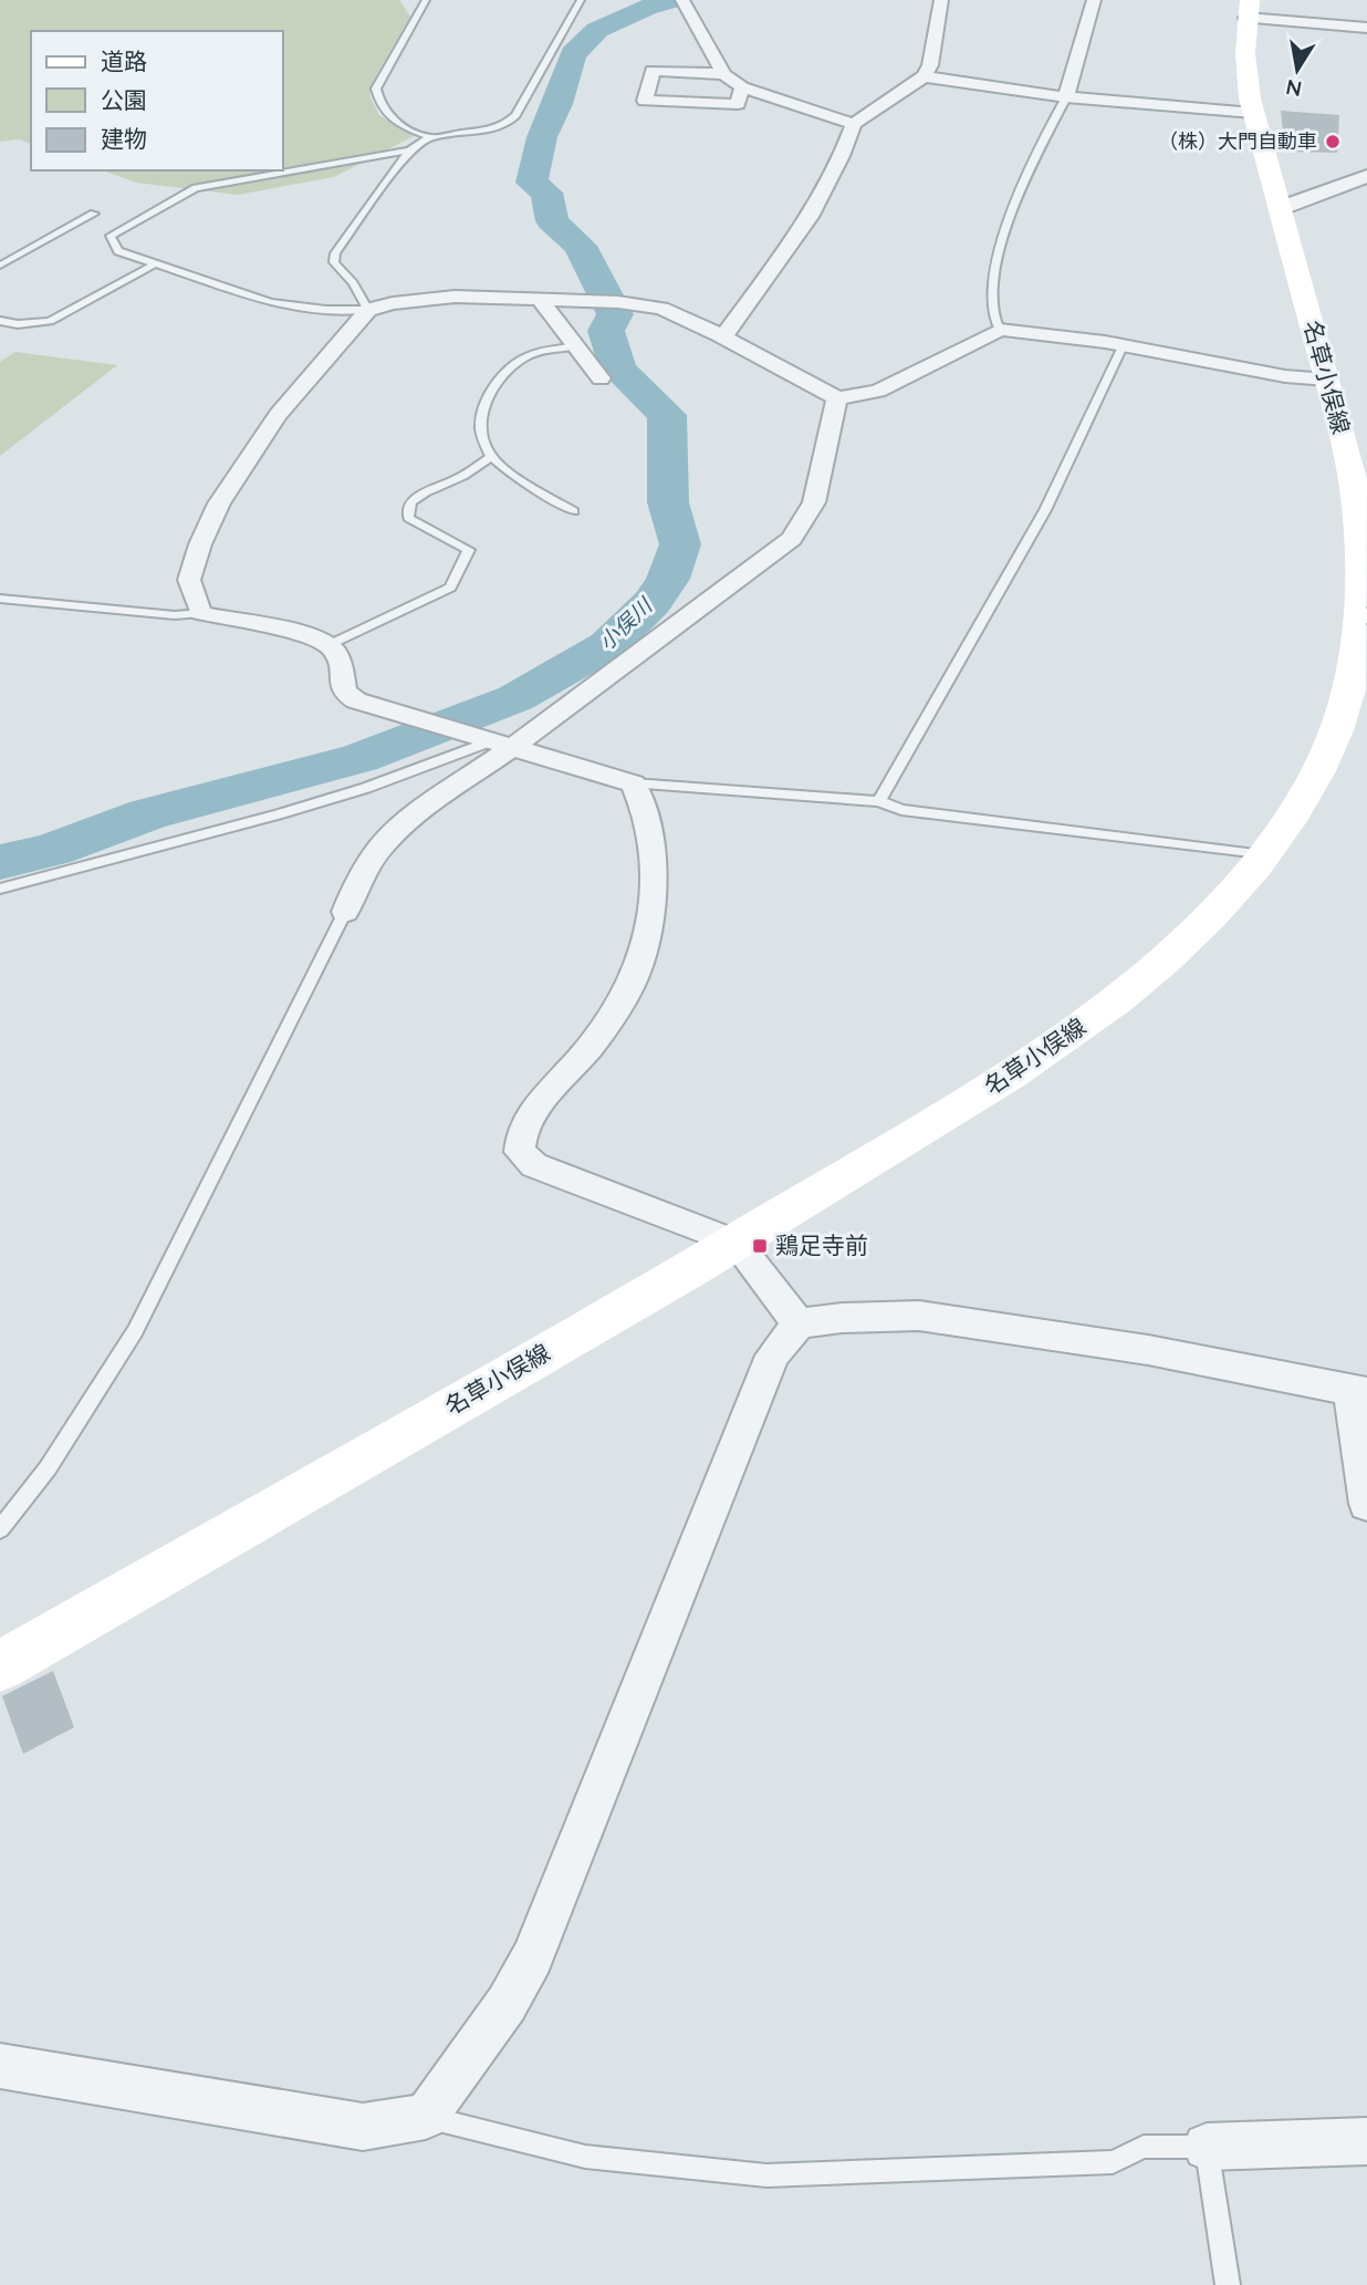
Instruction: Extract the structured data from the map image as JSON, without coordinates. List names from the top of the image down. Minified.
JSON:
{"streets":{"main road":["名草小俣線"]},"water":["小俣川"],"places":{"other":["（株）大門自動車"],"transit":["鶏足寺前"]},"legend":["道路","公園","建物"],"north":"bottom"}
